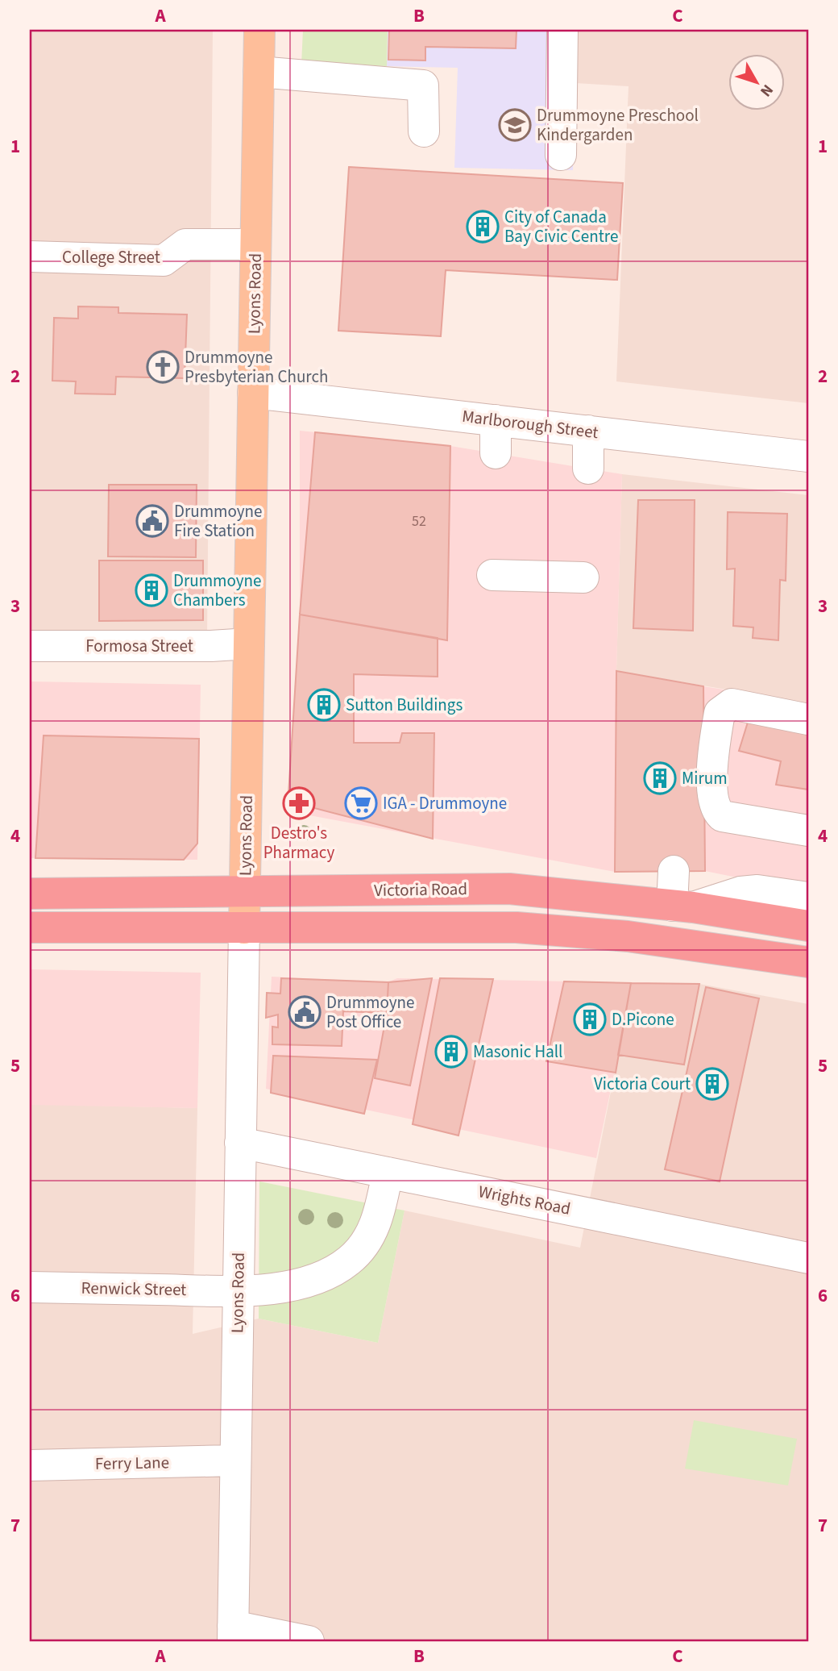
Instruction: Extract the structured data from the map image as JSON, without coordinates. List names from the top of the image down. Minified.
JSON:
{"streets":{"highway":["Victoria Road"],"main road":["Lyons Road"],"street":["College Street","Marlborough Street","Formosa Street","Wrights Road","Renwick Street","Ferry Lane"]},"crossings":[["College Street","Lyons Road"],["Lyons Road","Marlborough Street"],["Lyons Road","Formosa Street"],["Lyons Road","Victoria Road"],["Lyons Road","Wrights Road"],["Lyons Road","Renwick Street"],["Lyons Road","Ferry Lane"],["Wrights Road","Renwick Street"]],"places":{"school or university":["Drummoyne Preschool Kindergarden"],"building":["City of Canada Bay Civic Centre","Drummoyne Chambers","Sutton Buildings","Mirum","D.Picone","Masonic Hall","Victoria Court"],"church":["Drummoyne Presbyterian Church"],"public building":["Drummoyne Fire Station","Drummoyne Post Office"],"pharmacy":["Destro's Pharmacy"],"supermarket":["IGA - Drummoyne"]},"house_numbers":["52"],"north":"bottom right","grid":{"columns":["A","B","C"],"rows":["1","2","3","4","5","6","7"]}}
